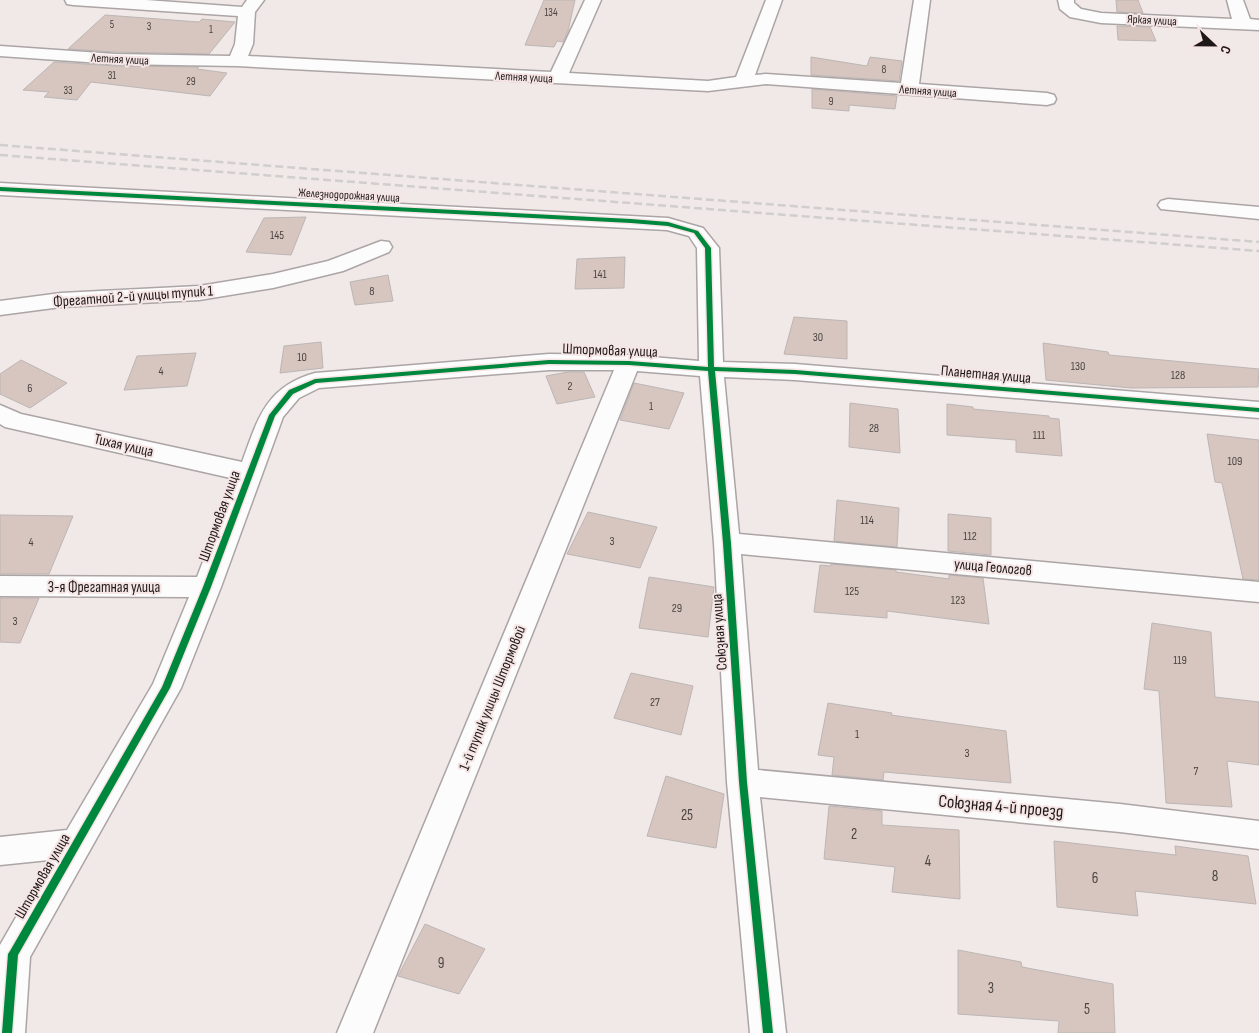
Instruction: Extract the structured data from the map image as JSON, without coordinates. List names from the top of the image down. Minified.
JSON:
{"streets":{"street":["Яркая улица","Летняя улица","Железнодорожная улица","Фрегатной 2-й улицы тупик 1","Штормовая улица","Планетная улица","Тихая улица","улица Геологов","3-я Фрегатная улица","Союзная улица","1-й тупик улицы Штормовой","Союзная 4-й проезд"]},"crossings":[["Железнодорожная улица","Союзная улица"],["Штормовая улица","Планетная улица"],["Штормовая улица","Тихая улица"],["Штормовая улица","3-я Фрегатная улица"],["Штормовая улица","Союзная улица"],["Штормовая улица","1-й тупик улицы Штормовой"],["Планетная улица","Союзная улица"],["улица Геологов","Союзная улица"],["Союзная улица","Союзная 4-й проезд"]],"house_numbers":["134","5","3","1","8","31","29","33","9","145","141","8","30","10","130","4","128","2","6","1","28","111","109","114","112","3","4","125","123","29","3","119","27","1","3","7","25","2","4","8","6","9","3","5"],"north":"right"}
